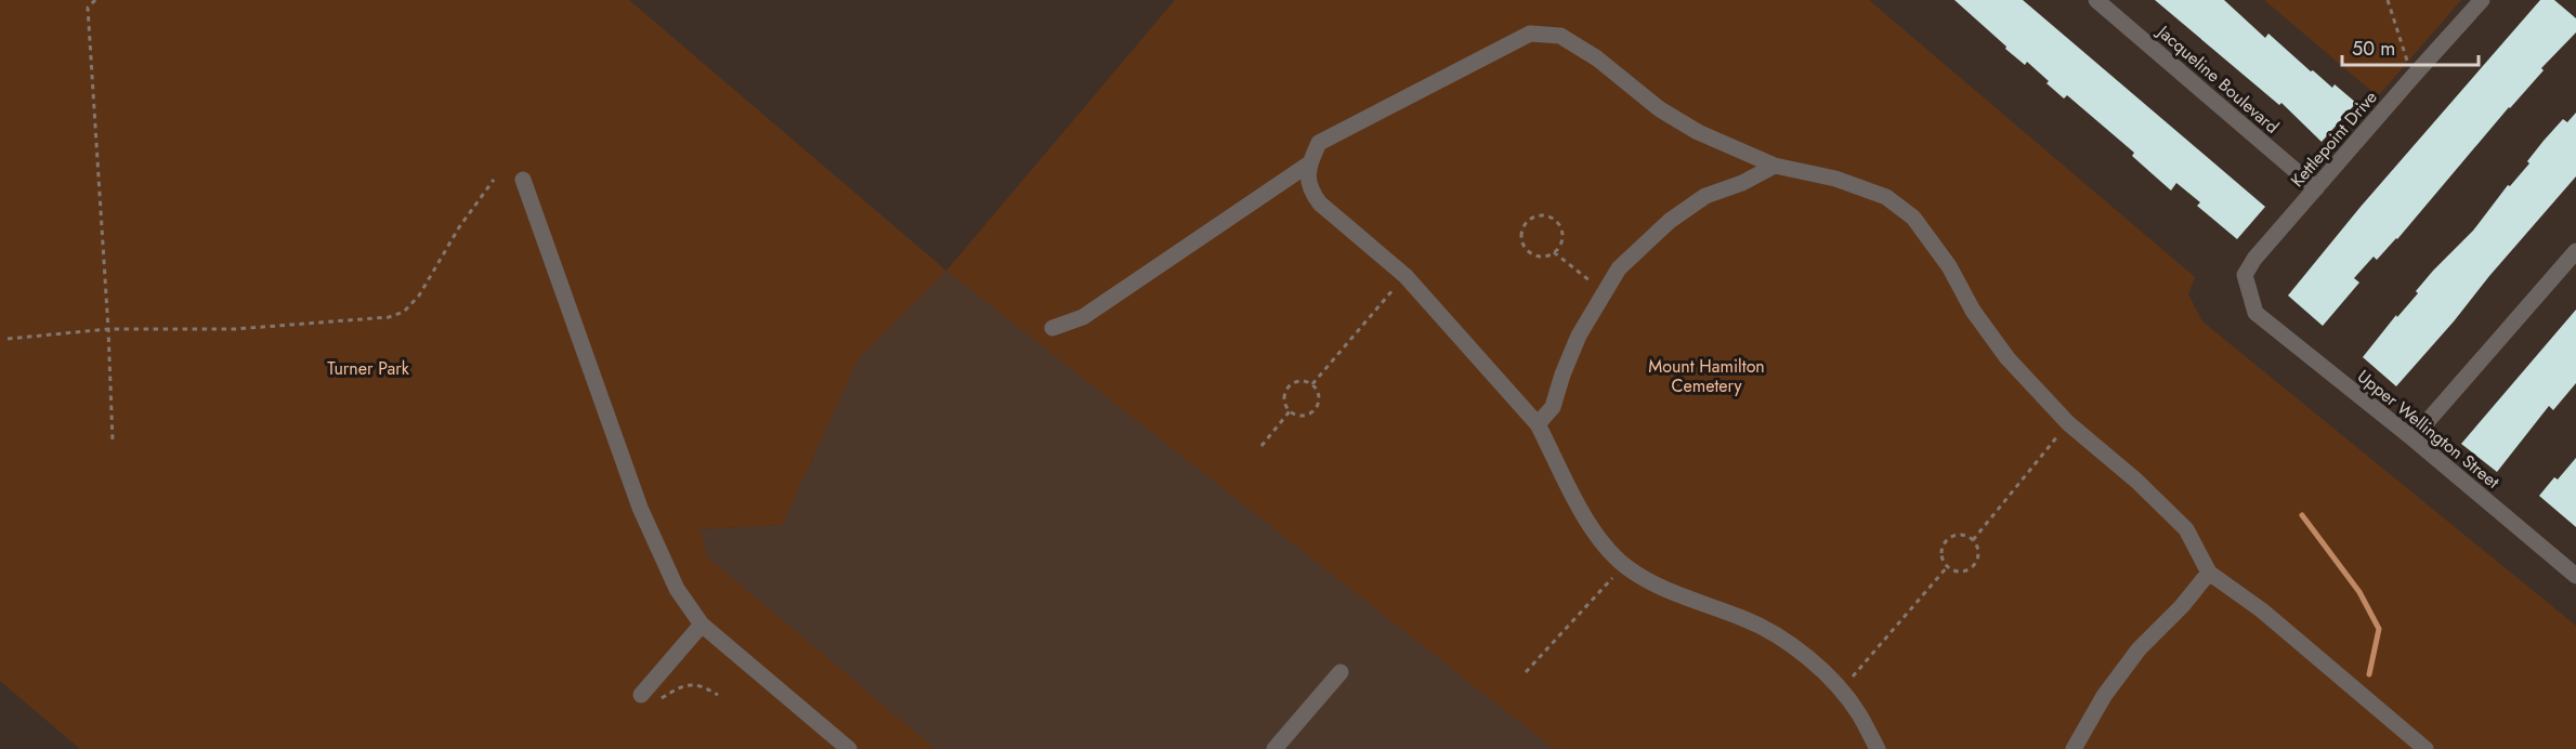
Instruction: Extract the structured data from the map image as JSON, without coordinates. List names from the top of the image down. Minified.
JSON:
{"streets":{"street":["Jacqueline Boulevard","Kettlepoint Drive","Upper Wellington Street"]},"crossings":[["Jacqueline Boulevard","Kettlepoint Drive"],["Kettlepoint Drive","Upper Wellington Street"]],"parks":["Mount Hamilton Cemetery","Turner Park"],"scale_bar":"50 m"}
